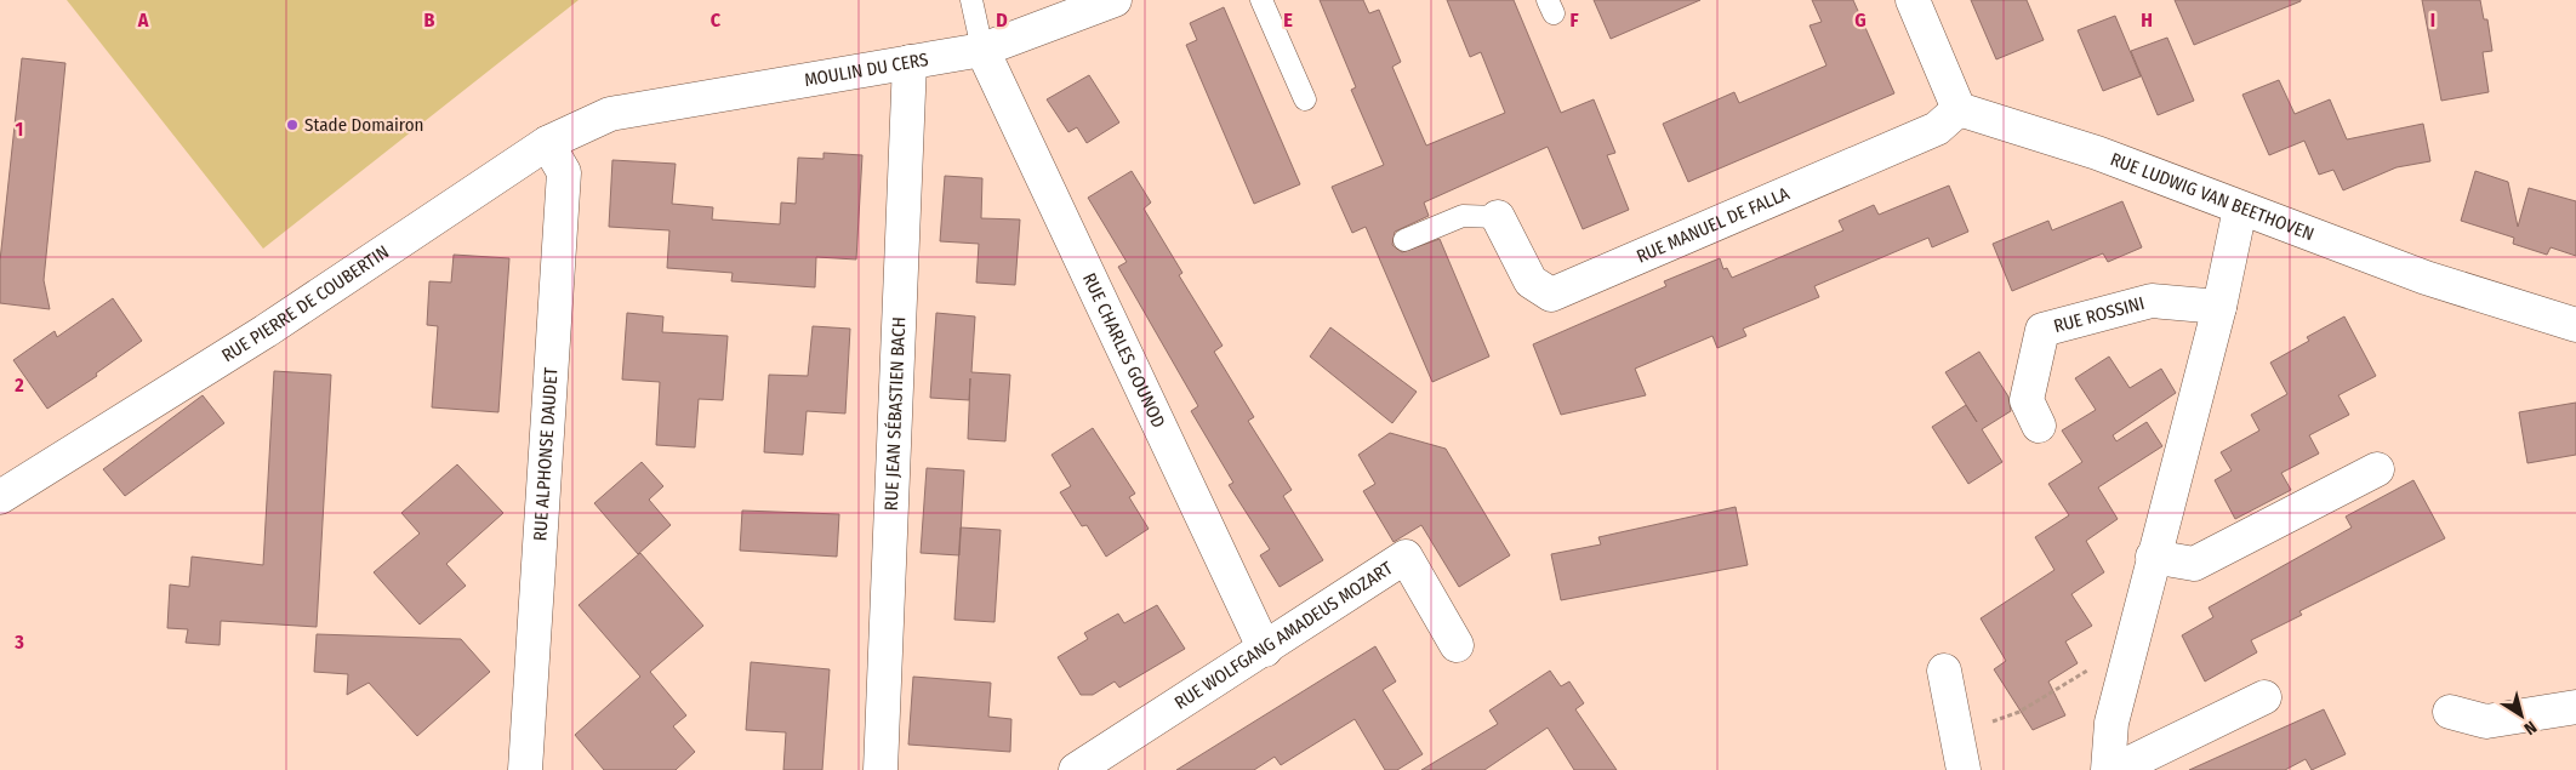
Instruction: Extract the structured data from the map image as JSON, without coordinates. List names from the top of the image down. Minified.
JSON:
{"streets":{"street":["MOULIN DU CERS","RUE LUDWIG VAN BEETHOVEN","RUE MANUEL DE FALLA","RUE PIERRE DE COUBERTIN","RUE ROSSINI","RUE CHARLES GOUNOD","RUE JEAN SÉBASTIEN BACH","RUE ALPHONSE DAUDET","RUE WOLFGANG AMADEUS MOZART"]},"crossings":[["MOULIN DU CERS","RUE PIERRE DE COUBERTIN"],["MOULIN DU CERS","RUE CHARLES GOUNOD"],["MOULIN DU CERS","RUE JEAN SÉBASTIEN BACH"],["RUE LUDWIG VAN BEETHOVEN","RUE MANUEL DE FALLA"],["RUE PIERRE DE COUBERTIN","RUE ALPHONSE DAUDET"],["RUE CHARLES GOUNOD","RUE WOLFGANG AMADEUS MOZART"]],"places":["Stade Domairon"],"north":"bottom right","grid":{"columns":["A","B","C","D","E","F","G","H","I"],"rows":["1","2","3"]}}
